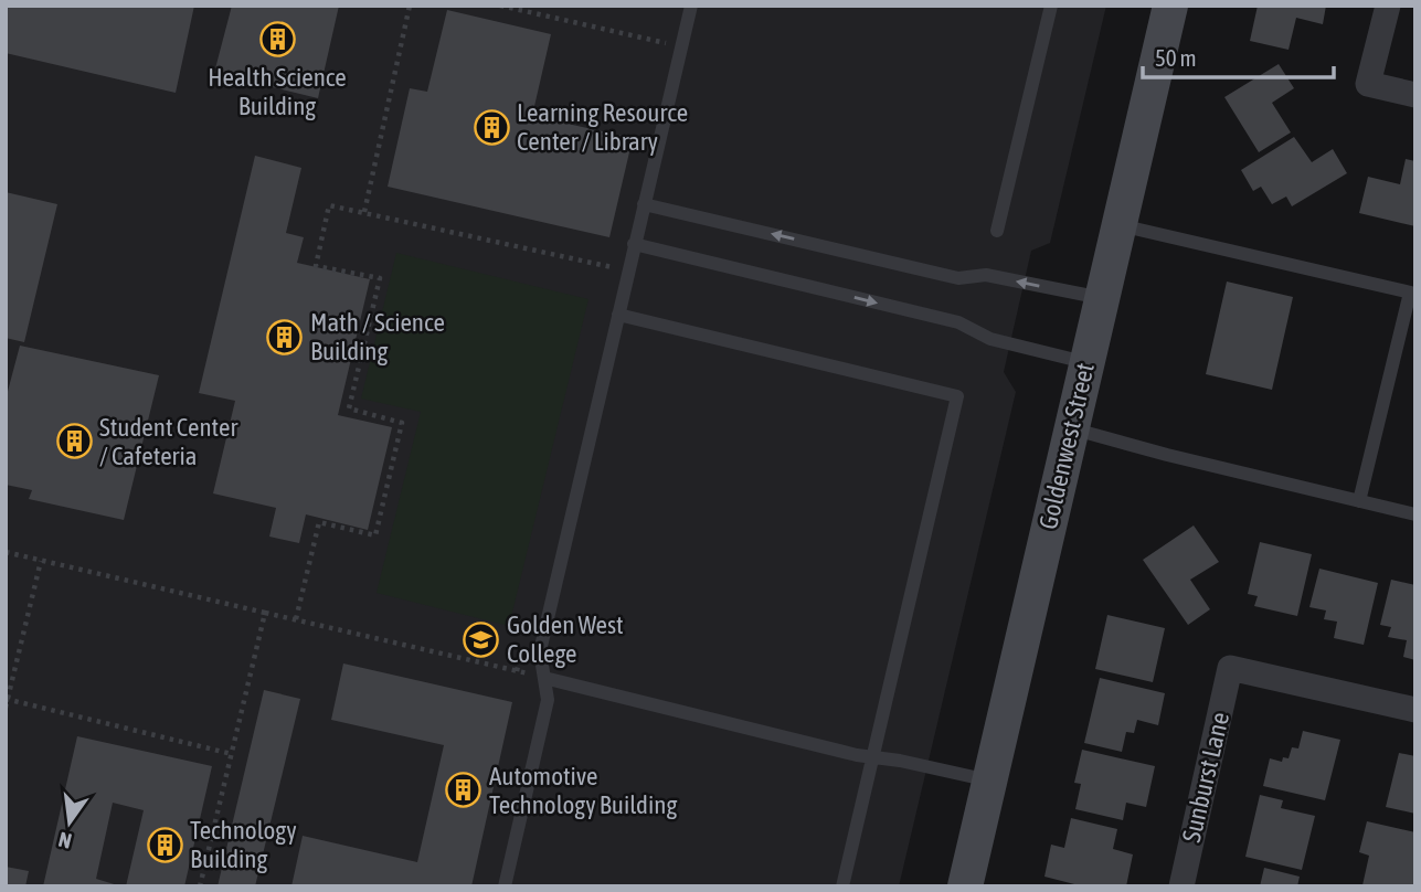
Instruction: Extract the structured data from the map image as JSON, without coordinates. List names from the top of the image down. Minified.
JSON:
{"streets":{"main road":["Goldenwest Street"],"street":["Sunburst Lane"]},"places":{"building":["Health Science Building","Learning Resource Center / Library","Math / Science Building","Student Center / Cafeteria","Automotive Technology Building","Technology Building"],"school or university":["Golden West College"]},"scale_bar":"50 m","north":"bottom"}
